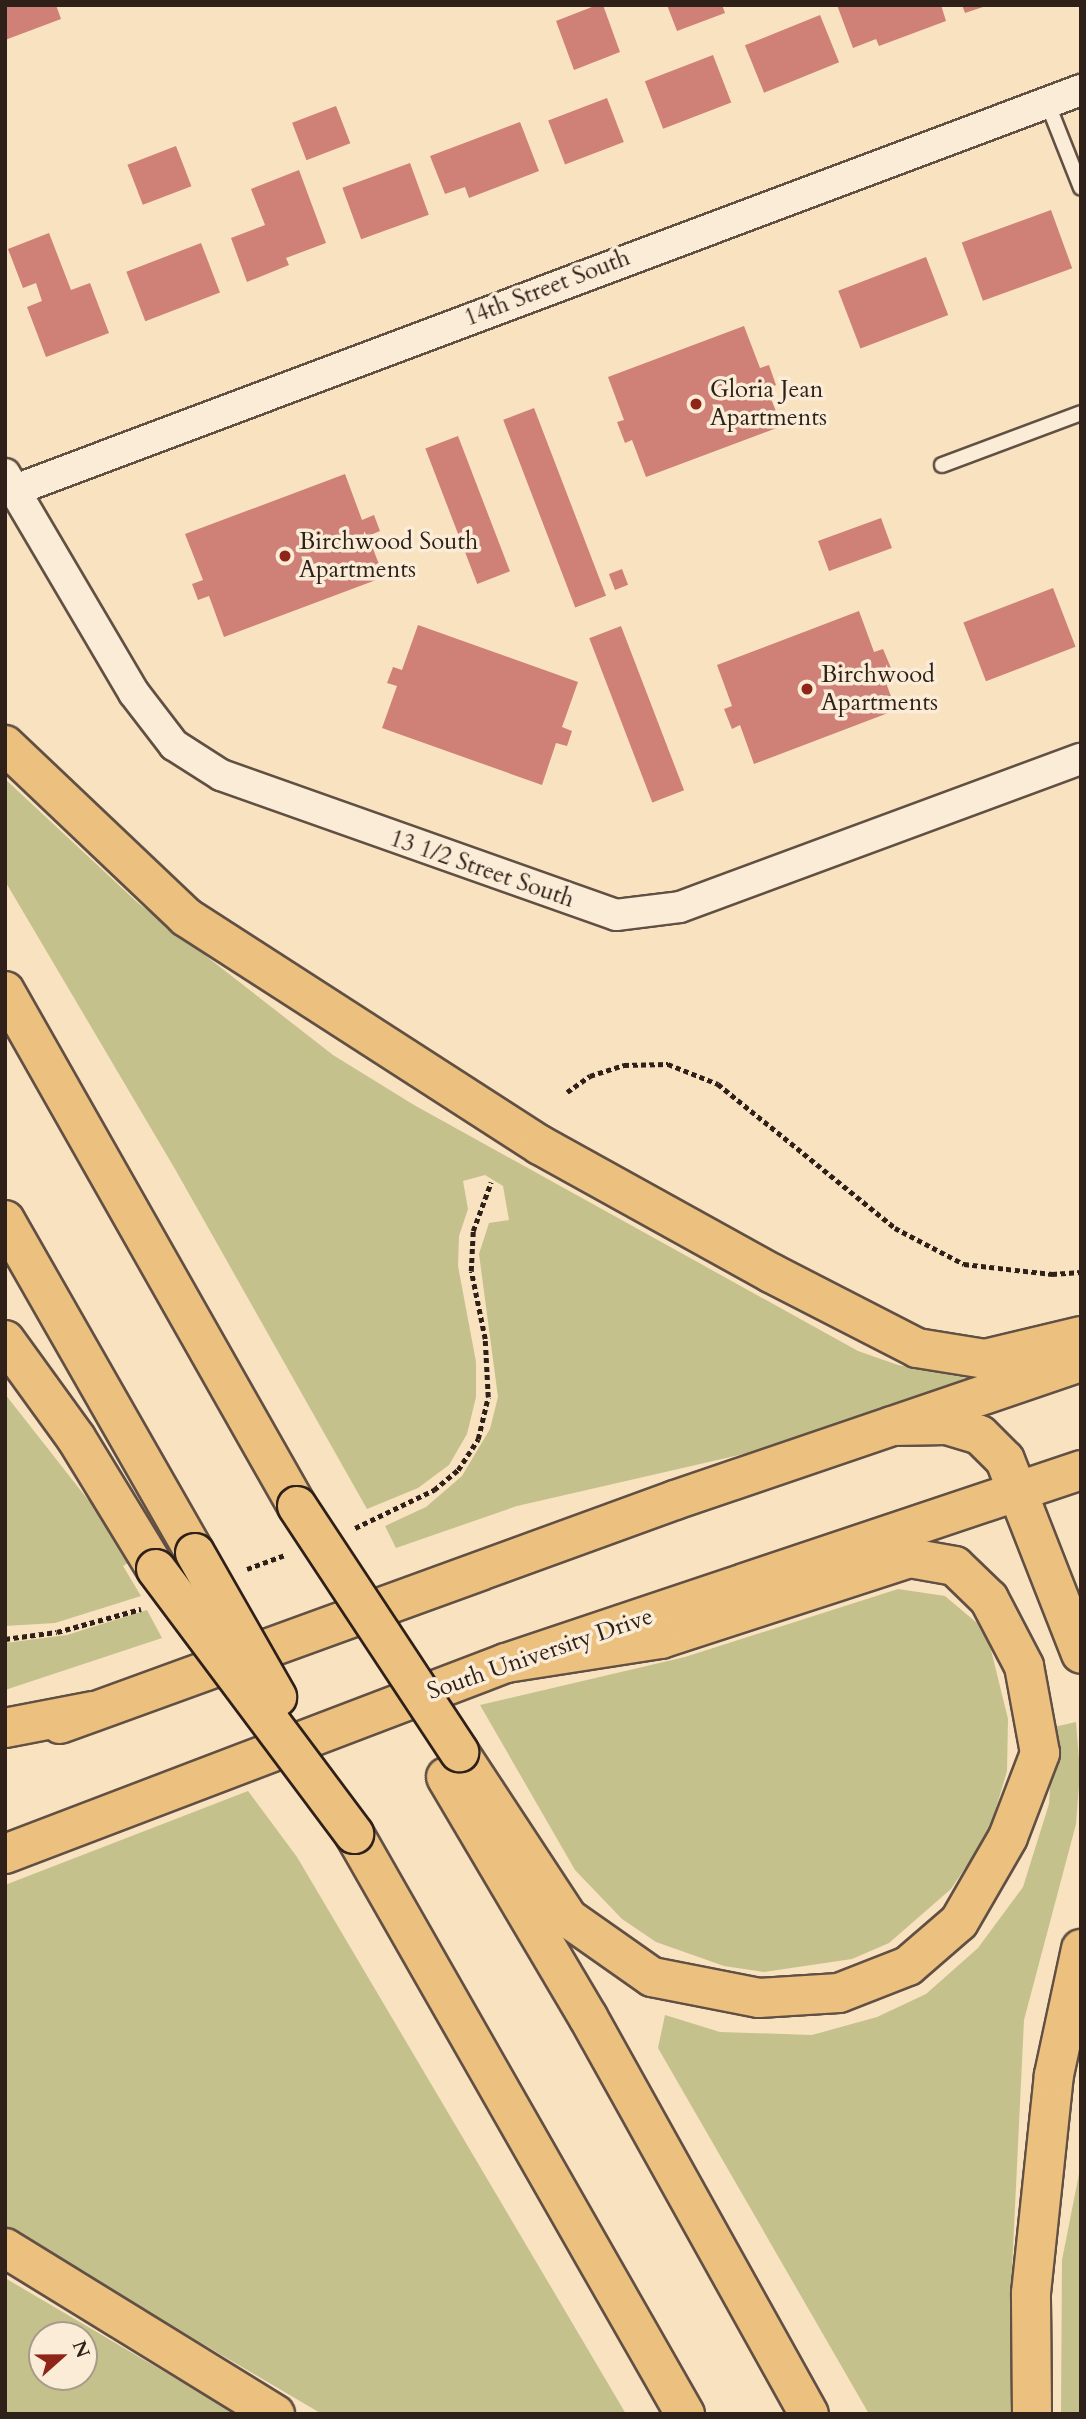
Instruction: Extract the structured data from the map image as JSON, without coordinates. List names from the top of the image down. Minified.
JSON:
{"streets":{"main road":["South University Drive"],"street":["14th Street South","13 1/2 Street South"]},"crossings":[["14th Street South","13 1/2 Street South"]],"places":["Gloria Jean Apartments","Birchwood South Apartments","Birchwood Apartments"],"north":"right"}
